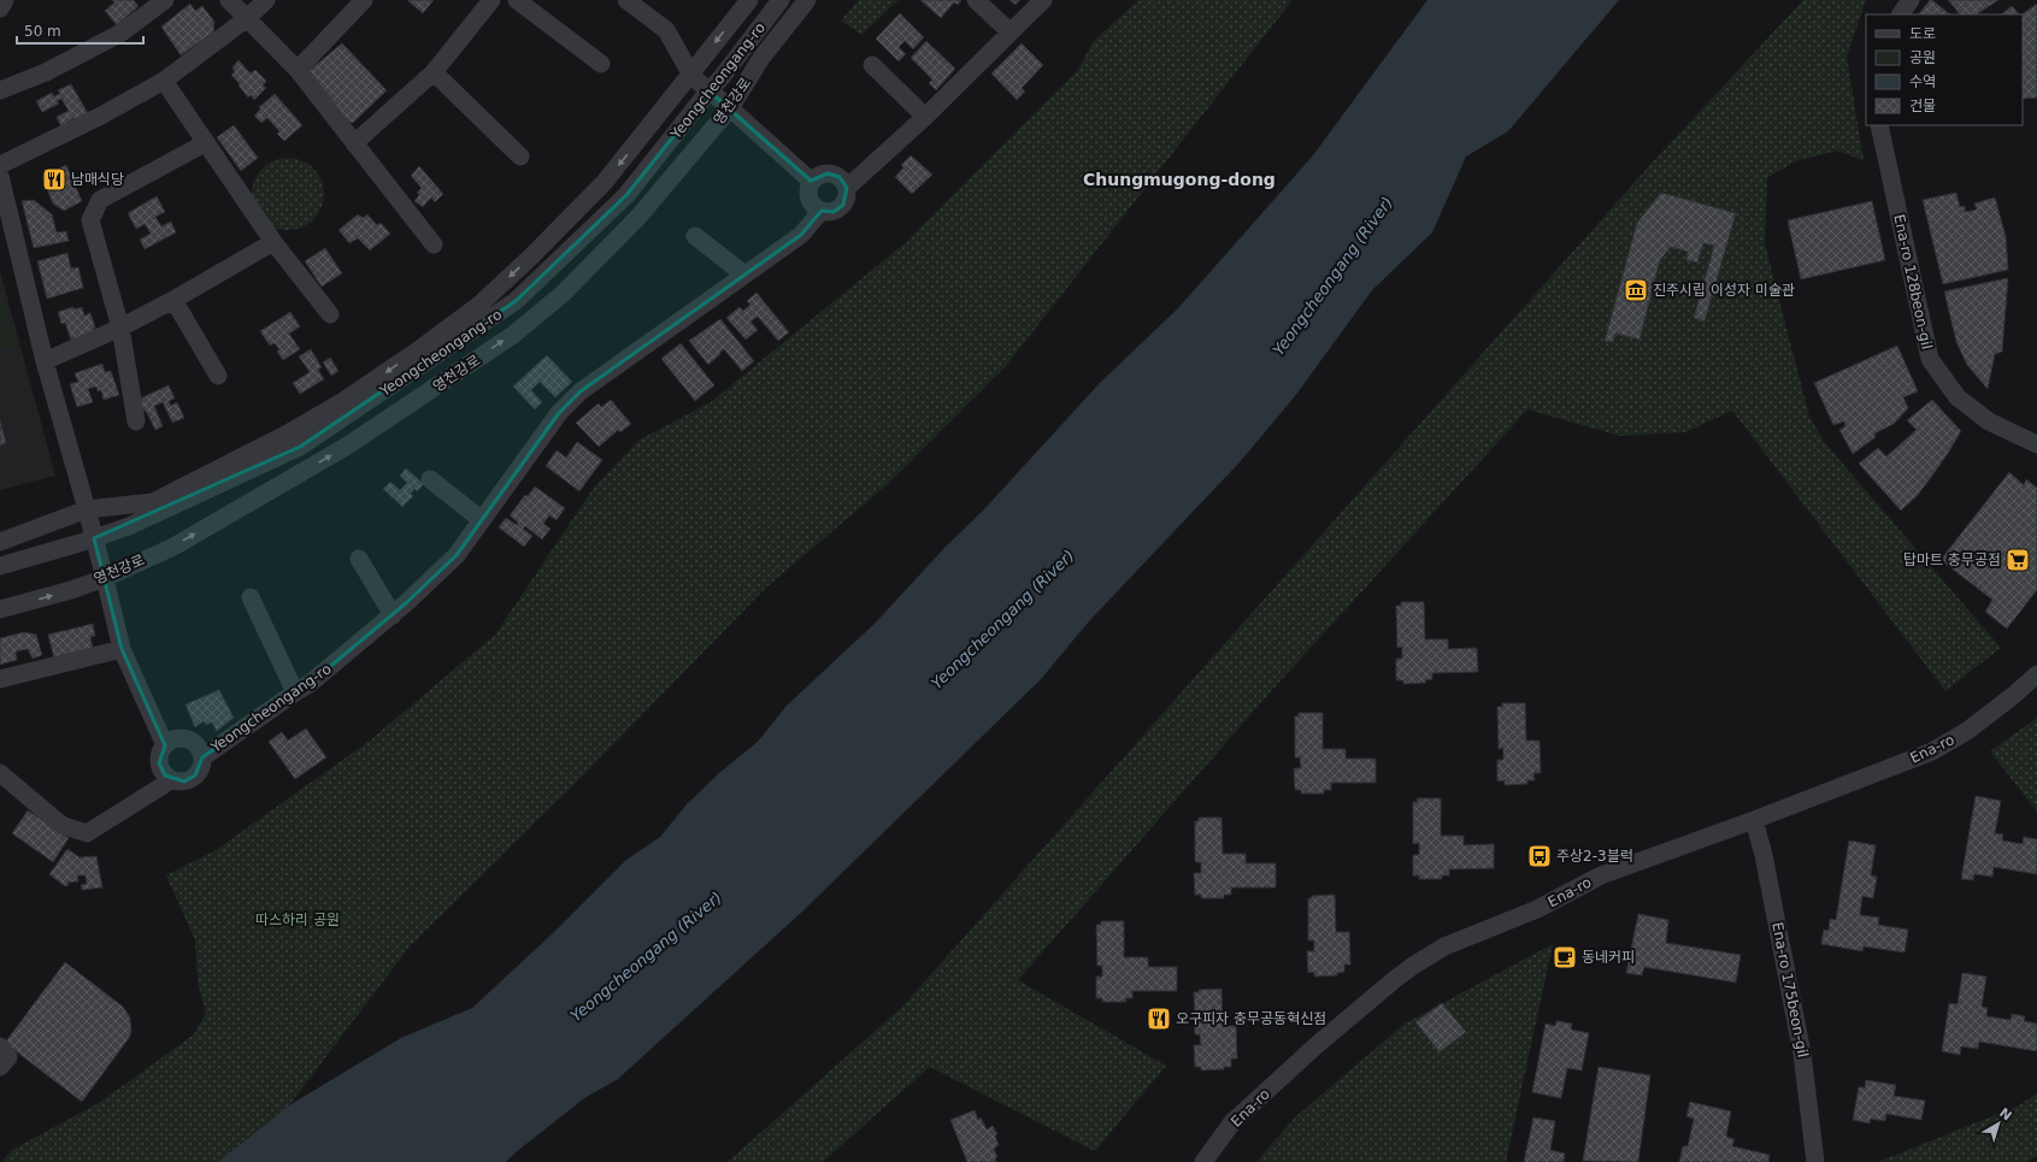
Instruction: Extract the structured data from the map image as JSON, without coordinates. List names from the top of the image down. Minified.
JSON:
{"streets":{"street":["Yeongcheongang-ro","영천강로","Ena-ro 128beon-gil","Ena-ro","Ena-ro 175beon-gil"]},"crossings":[["Ena-ro","Ena-ro 175beon-gil"]],"districts":["Chungmugong-dong"],"water":["Yeongcheongang (River)"],"parks":["따스하리 공원"],"places":{"restaurant":["남매식당","오구피자 충무공동혁신점"],"museum":["진주시립 이성자 미술관"],"supermarket":["탑마트 충무공점"],"bus stop":["주상2-3블럭"],"cafe":["동네커피"]},"legend":["도로","공원","수역","건물"],"scale_bar":"50 m","north":"top right"}
